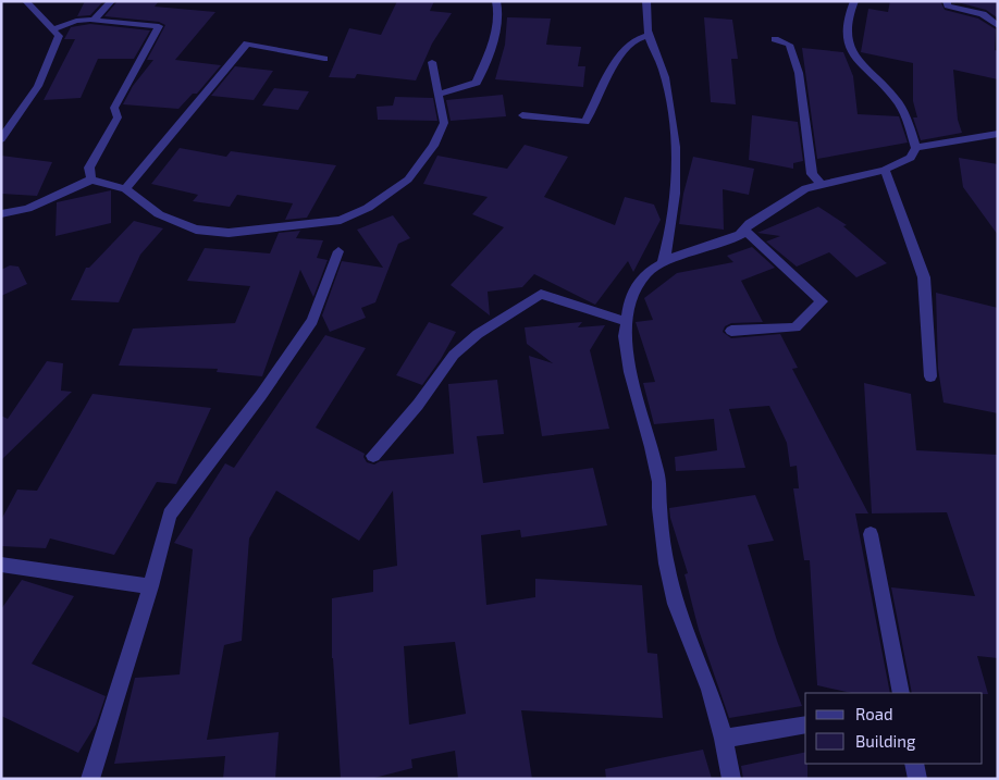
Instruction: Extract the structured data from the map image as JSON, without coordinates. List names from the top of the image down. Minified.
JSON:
{"legend":["Road","Building"]}
